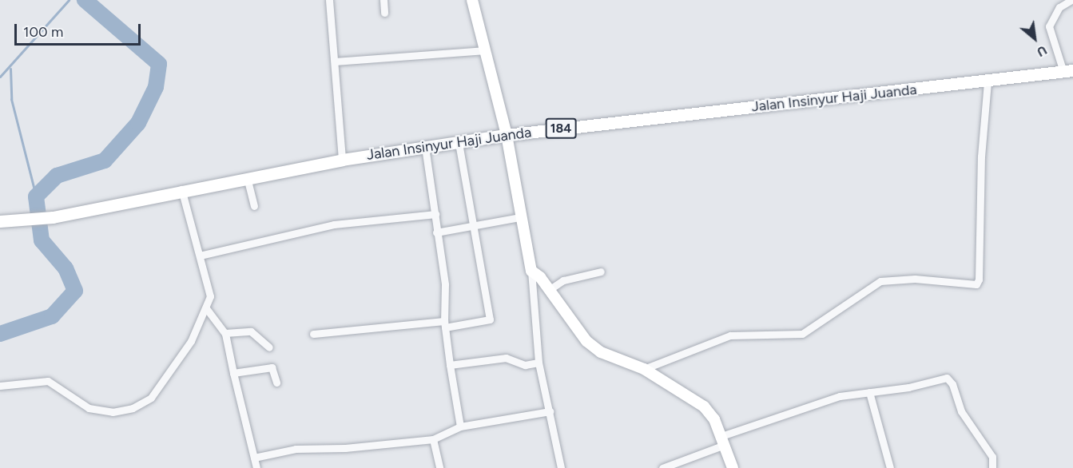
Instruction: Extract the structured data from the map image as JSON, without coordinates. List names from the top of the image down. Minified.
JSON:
{"streets":{"main road":["Jalan Insinyur Haji Juanda","184"]},"scale_bar":"100 m","north":"bottom right"}
